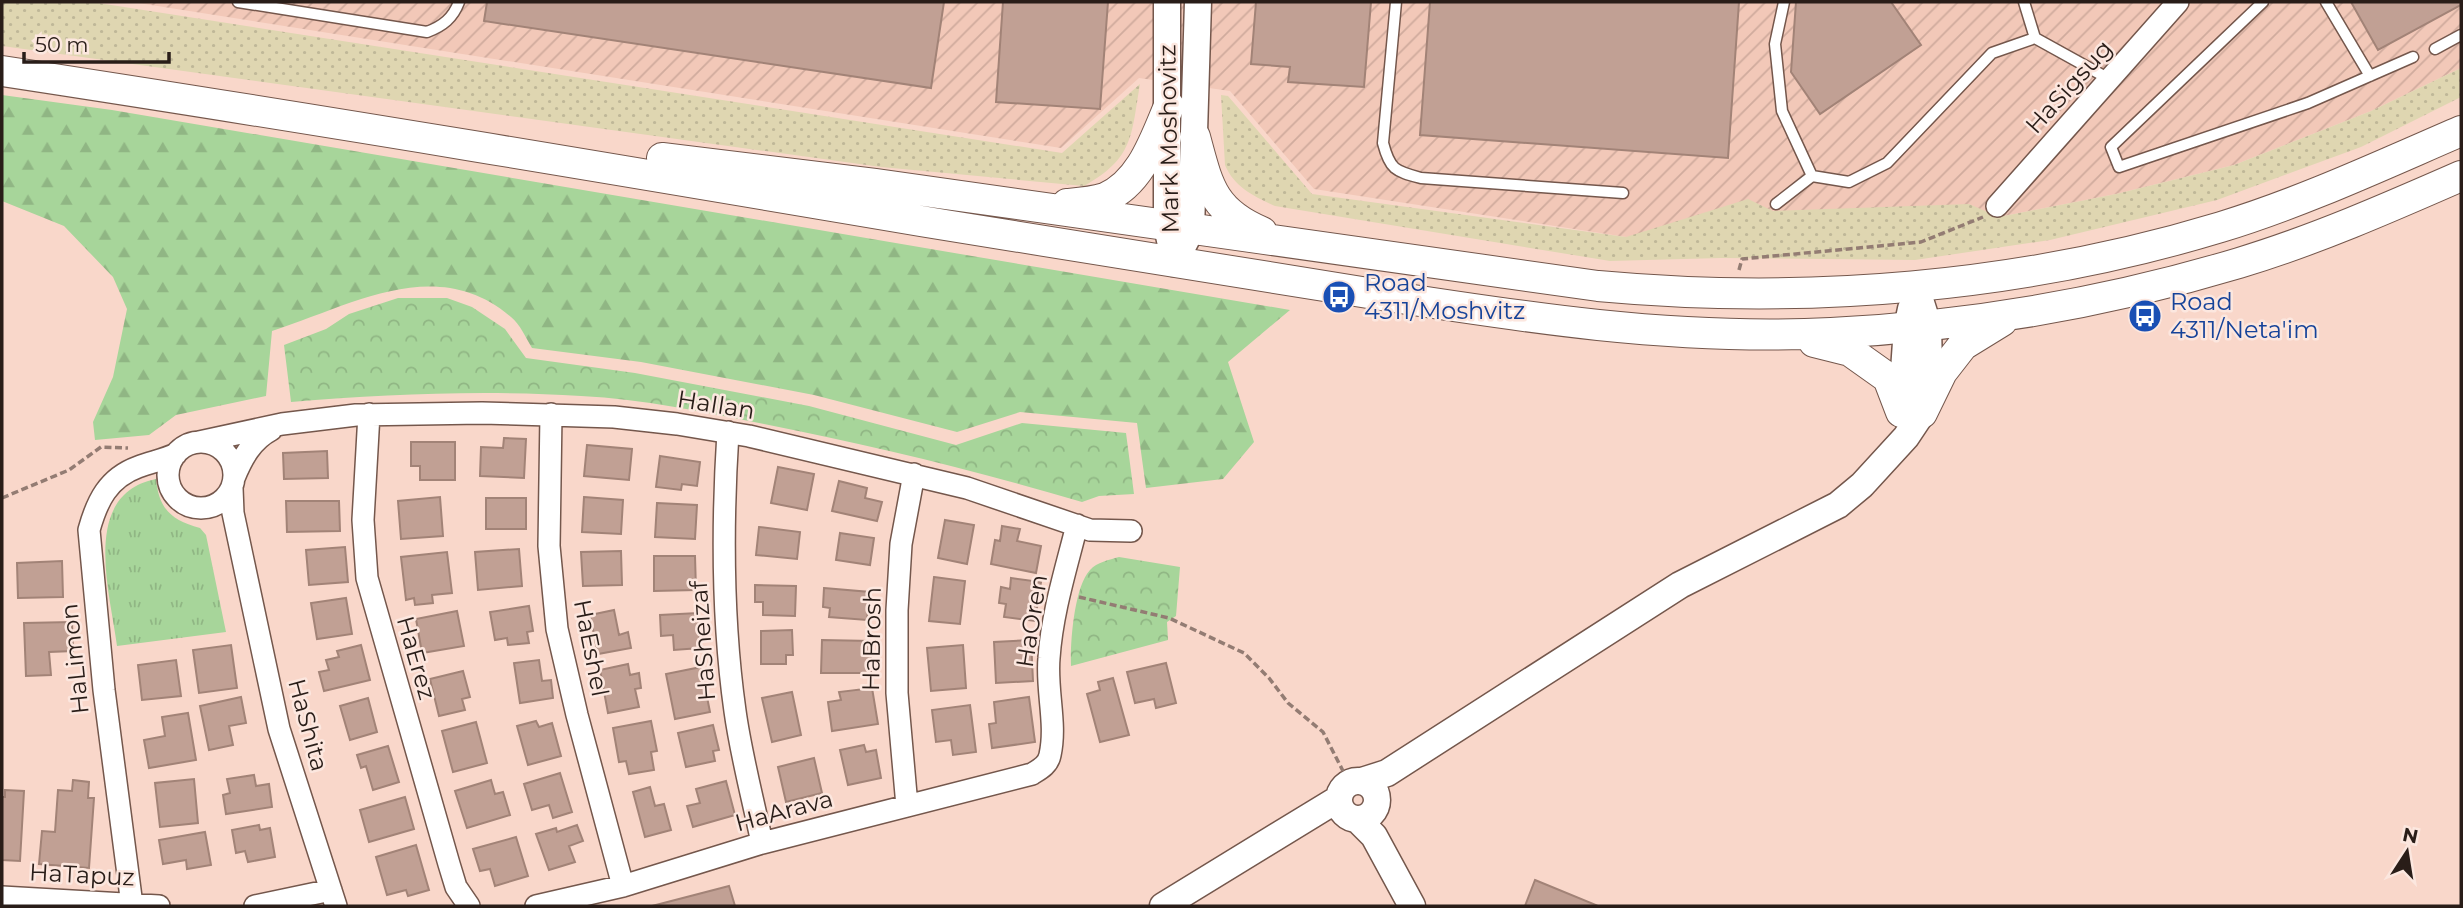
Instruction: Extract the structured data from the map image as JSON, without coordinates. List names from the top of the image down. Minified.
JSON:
{"streets":{"street":["HaSigsug","Mark Moshovitz","HaIlan","HaOren","HaBrosh","HaSheizaf","HaEshel","HaErez","HaLimon","HaShita","HaArava","HaTapuz"]},"crossings":[["HaIlan","HaOren"],["HaIlan","HaBrosh"],["HaIlan","HaSheizaf"],["HaIlan","HaEshel"],["HaIlan","HaErez"],["HaIlan","HaLimon"],["HaIlan","HaShita"],["HaOren","HaArava"],["HaBrosh","HaArava"],["HaSheizaf","HaArava"],["HaEshel","HaArava"],["HaLimon","HaShita"],["HaLimon","HaTapuz"]],"places":{"bus stop":["Road 4311/Moshvitz","Road 4311/Neta'im"]},"scale_bar":"50 m","north":"top"}
